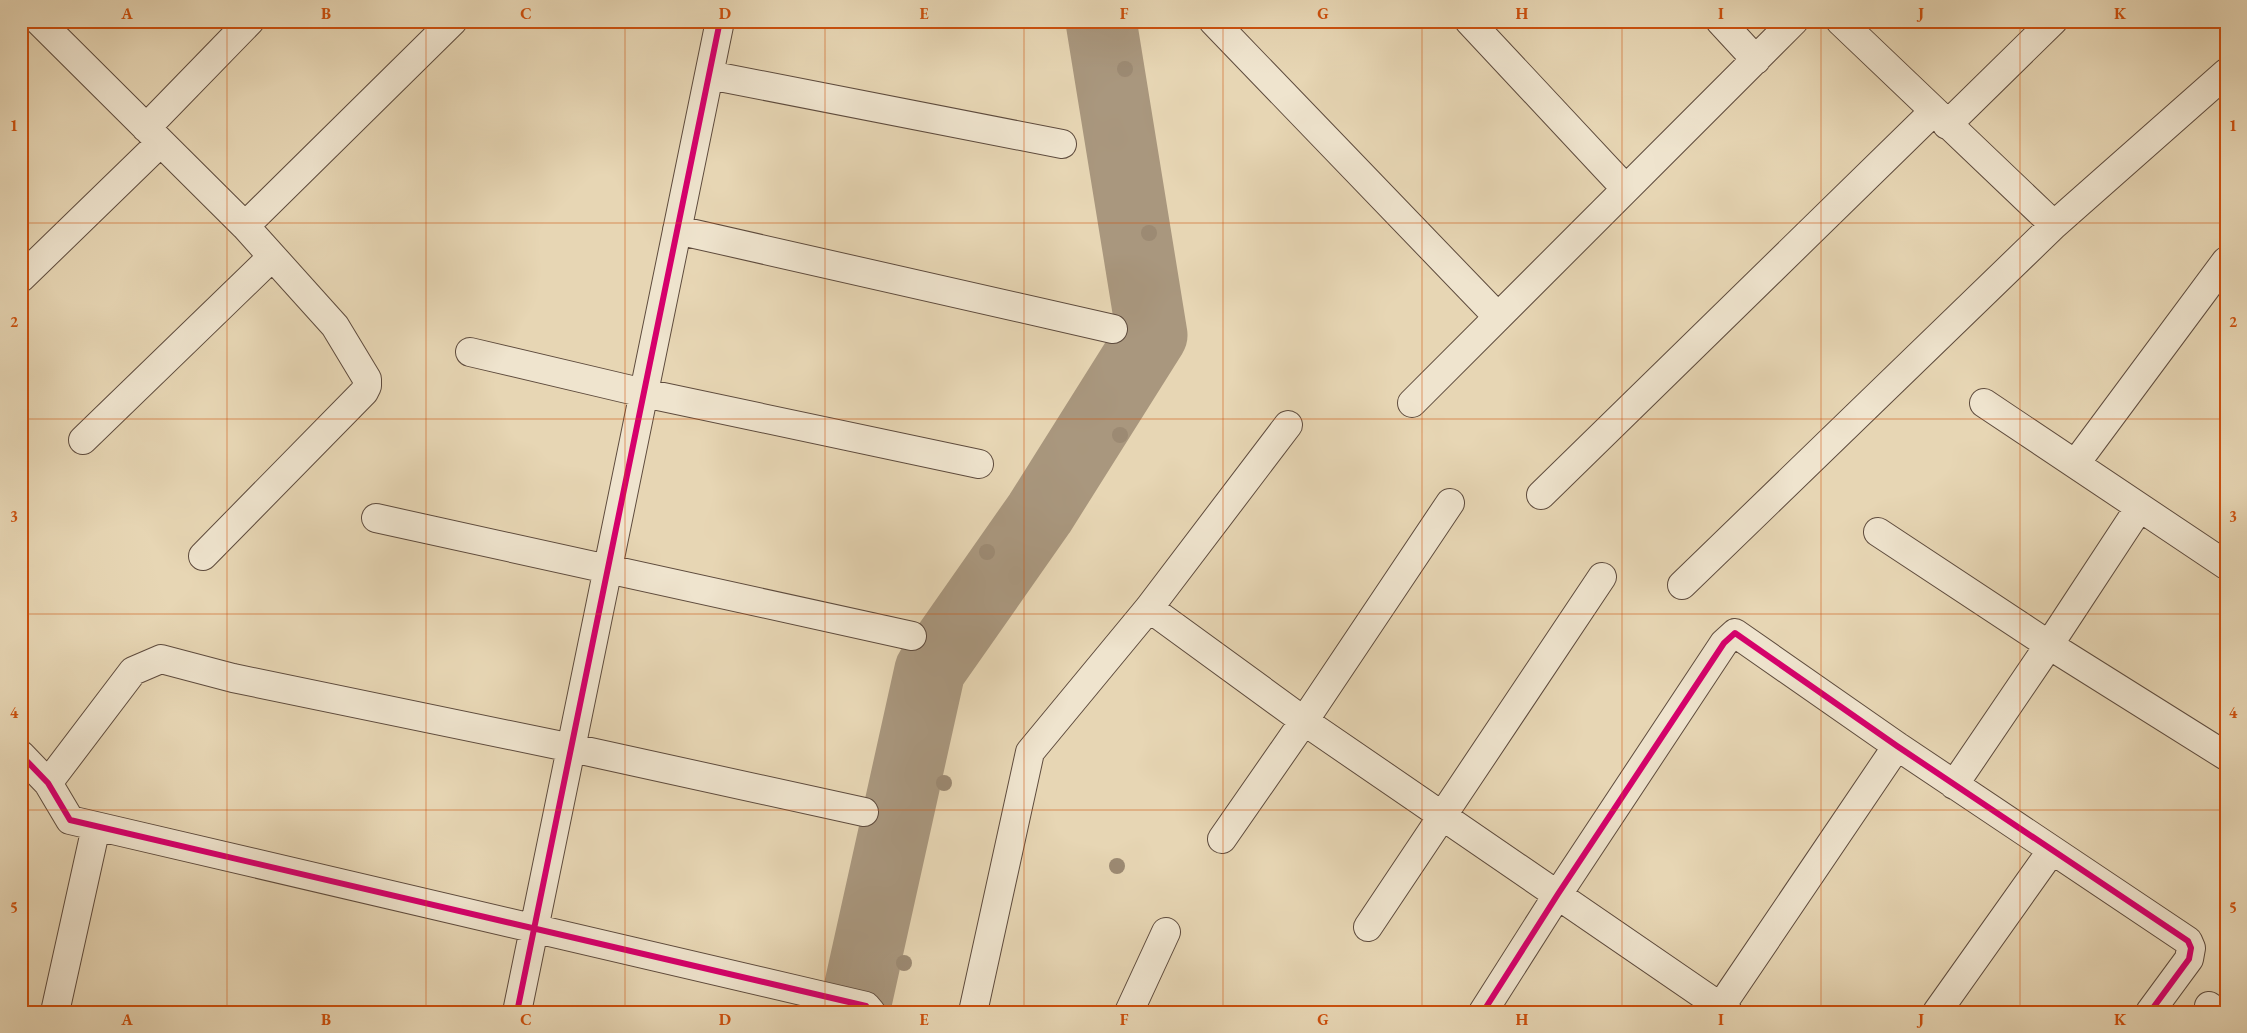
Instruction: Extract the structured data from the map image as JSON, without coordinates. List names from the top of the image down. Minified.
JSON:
{"grid":{"columns":["A","B","C","D","E","F","G","H","I","J","K"],"rows":["1","2","3","4","5"]}}
